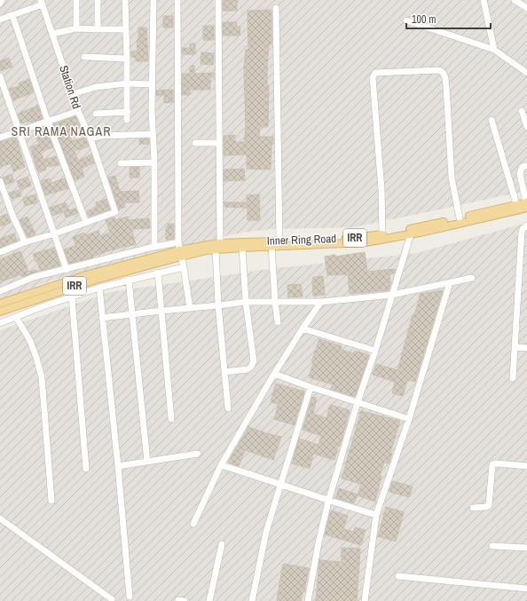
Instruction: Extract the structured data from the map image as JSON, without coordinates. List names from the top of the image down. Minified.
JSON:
{"streets":{"main road":["IRR","Inner Ring Road"],"street":["Station Rd"]},"crossings":[["IRR","Inner Ring Road"]],"districts":["SRI RAMA NAGAR"],"scale_bar":"100 m"}
